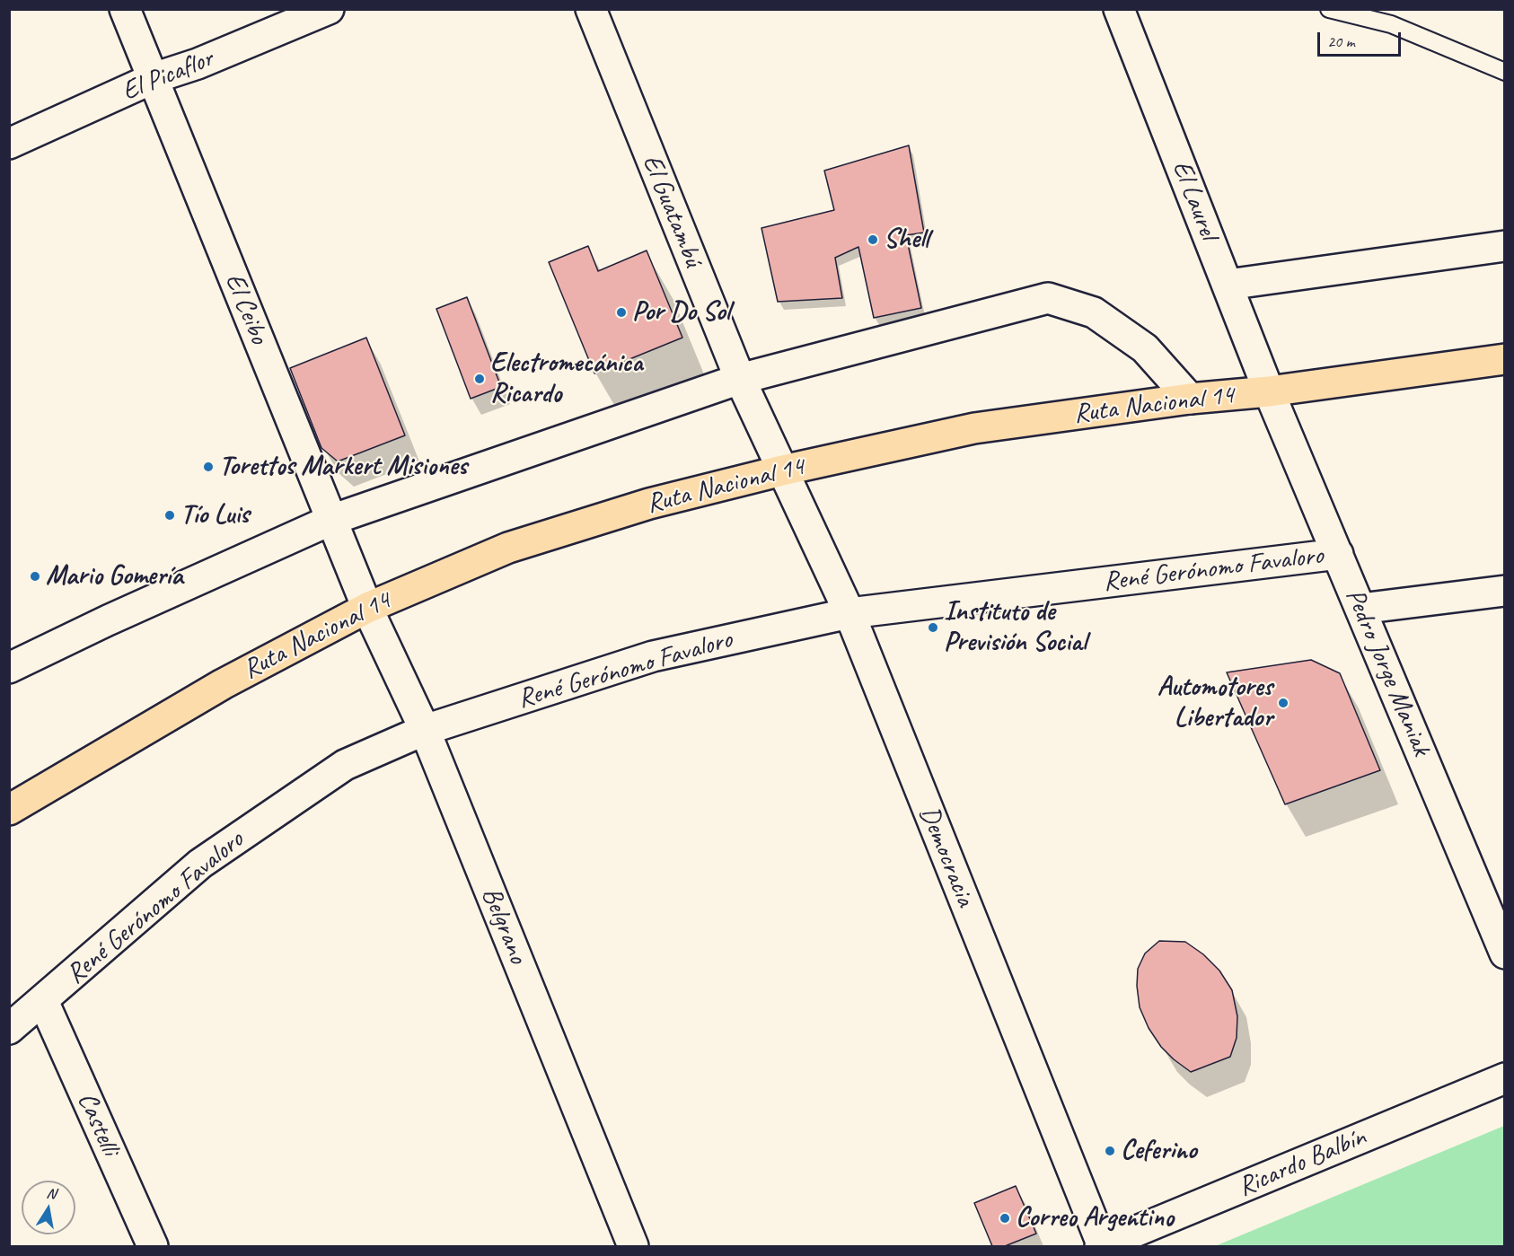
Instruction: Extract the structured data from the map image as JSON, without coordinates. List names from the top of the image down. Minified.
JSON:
{"streets":{"highway":["Ruta Nacional 14"],"street":["El Picaflor","El Laurel","El Guatambú","El Ceibo","René Gerónomo Favaloro","Pedro Jorge Maniak","Democracia","Belgrano","Castelli","Ricardo Balbín"]},"crossings":[["El Picaflor","El Ceibo"],["El Laurel","Ruta Nacional 14"],["El Laurel","Pedro Jorge Maniak"],["El Guatambú","Ruta Nacional 14"],["El Guatambú","Democracia"],["El Ceibo","Ruta Nacional 14"],["El Ceibo","Belgrano"],["Ruta Nacional 14","Pedro Jorge Maniak"],["Ruta Nacional 14","Democracia"],["Ruta Nacional 14","Belgrano"],["René Gerónomo Favaloro","Pedro Jorge Maniak"],["René Gerónomo Favaloro","Democracia"],["René Gerónomo Favaloro","Belgrano"],["René Gerónomo Favaloro","Castelli"],["Democracia","Ricardo Balbín"]],"places":["Shell","Por Do Sol","Electromecánica Ricardo","Torettos Markert Misiones","Tío Luis","Mario Gomería","Instituto de Previsión Social","Automotores Libertador","Ceferino","Correo Argentino"],"scale_bar":"20 m","north":"top"}
